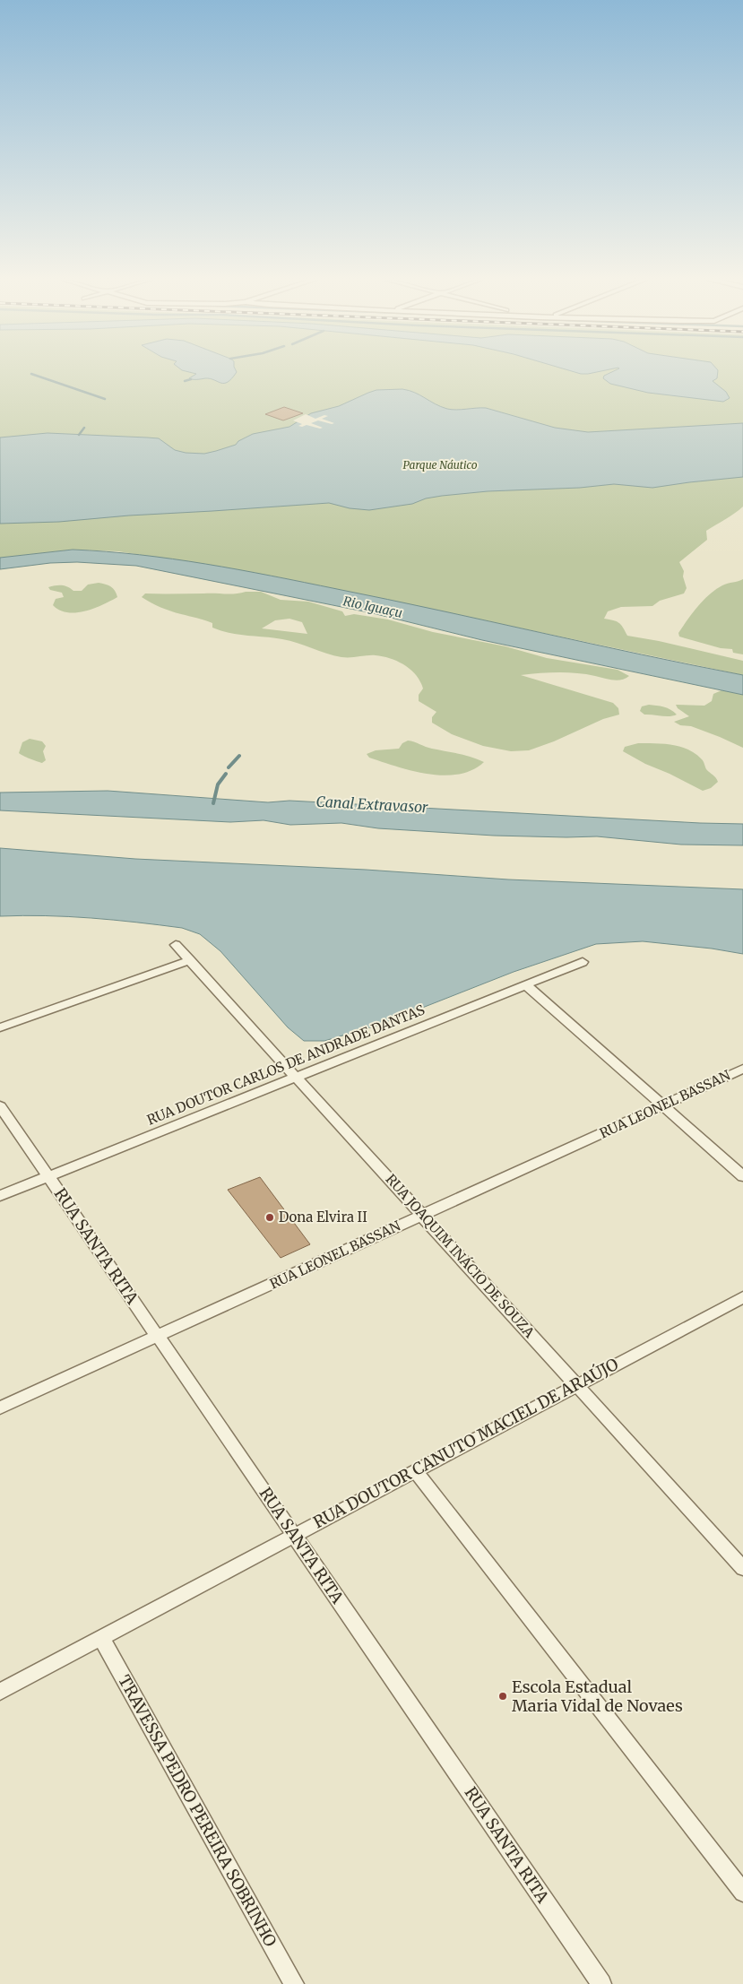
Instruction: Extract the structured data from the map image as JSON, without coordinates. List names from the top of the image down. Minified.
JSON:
{"streets":{"street":["RUA DOUTOR CARLOS DE ANDRADE DANTAS","RUA LEONEL BASSAN","RUA SANTA RITA","RUA JOAQUIM INÁCIO DE SOUZA","RUA DOUTOR CANUTO MACIEL DE ARAÚJO","TRAVESSA PEDRO PEREIRA SOBRINHO"]},"crossings":[["RUA DOUTOR CARLOS DE ANDRADE DANTAS","RUA SANTA RITA"],["RUA DOUTOR CARLOS DE ANDRADE DANTAS","RUA JOAQUIM INÁCIO DE SOUZA"],["RUA LEONEL BASSAN","RUA SANTA RITA"],["RUA LEONEL BASSAN","RUA JOAQUIM INÁCIO DE SOUZA"],["RUA SANTA RITA","RUA DOUTOR CANUTO MACIEL DE ARAÚJO"],["RUA JOAQUIM INÁCIO DE SOUZA","RUA DOUTOR CANUTO MACIEL DE ARAÚJO"],["RUA DOUTOR CANUTO MACIEL DE ARAÚJO","TRAVESSA PEDRO PEREIRA SOBRINHO"]],"water":["Rio Iguaçu","Canal Extravasor"],"parks":["Parque Náutico"],"places":["Dona Elvira II","Escola Estadual Maria Vidal de Novaes"]}
